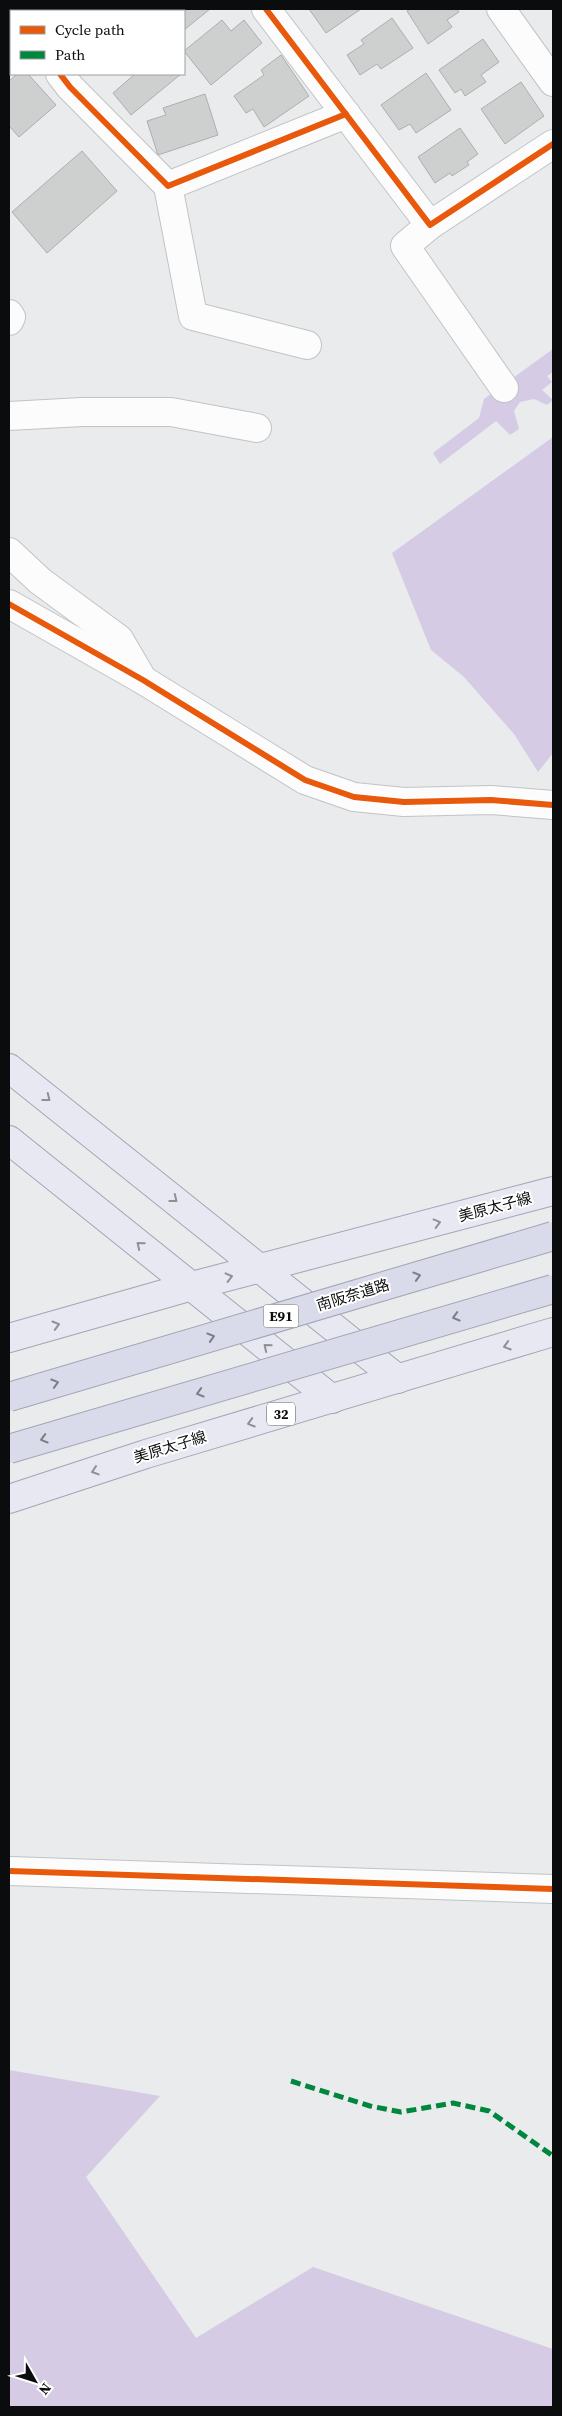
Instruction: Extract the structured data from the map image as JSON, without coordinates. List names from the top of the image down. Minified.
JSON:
{"streets":{"highway":["南阪奈道路","E91"],"main road":["美原太子線","32"]},"legend":["Cycle path","Path"],"north":"bottom right"}
